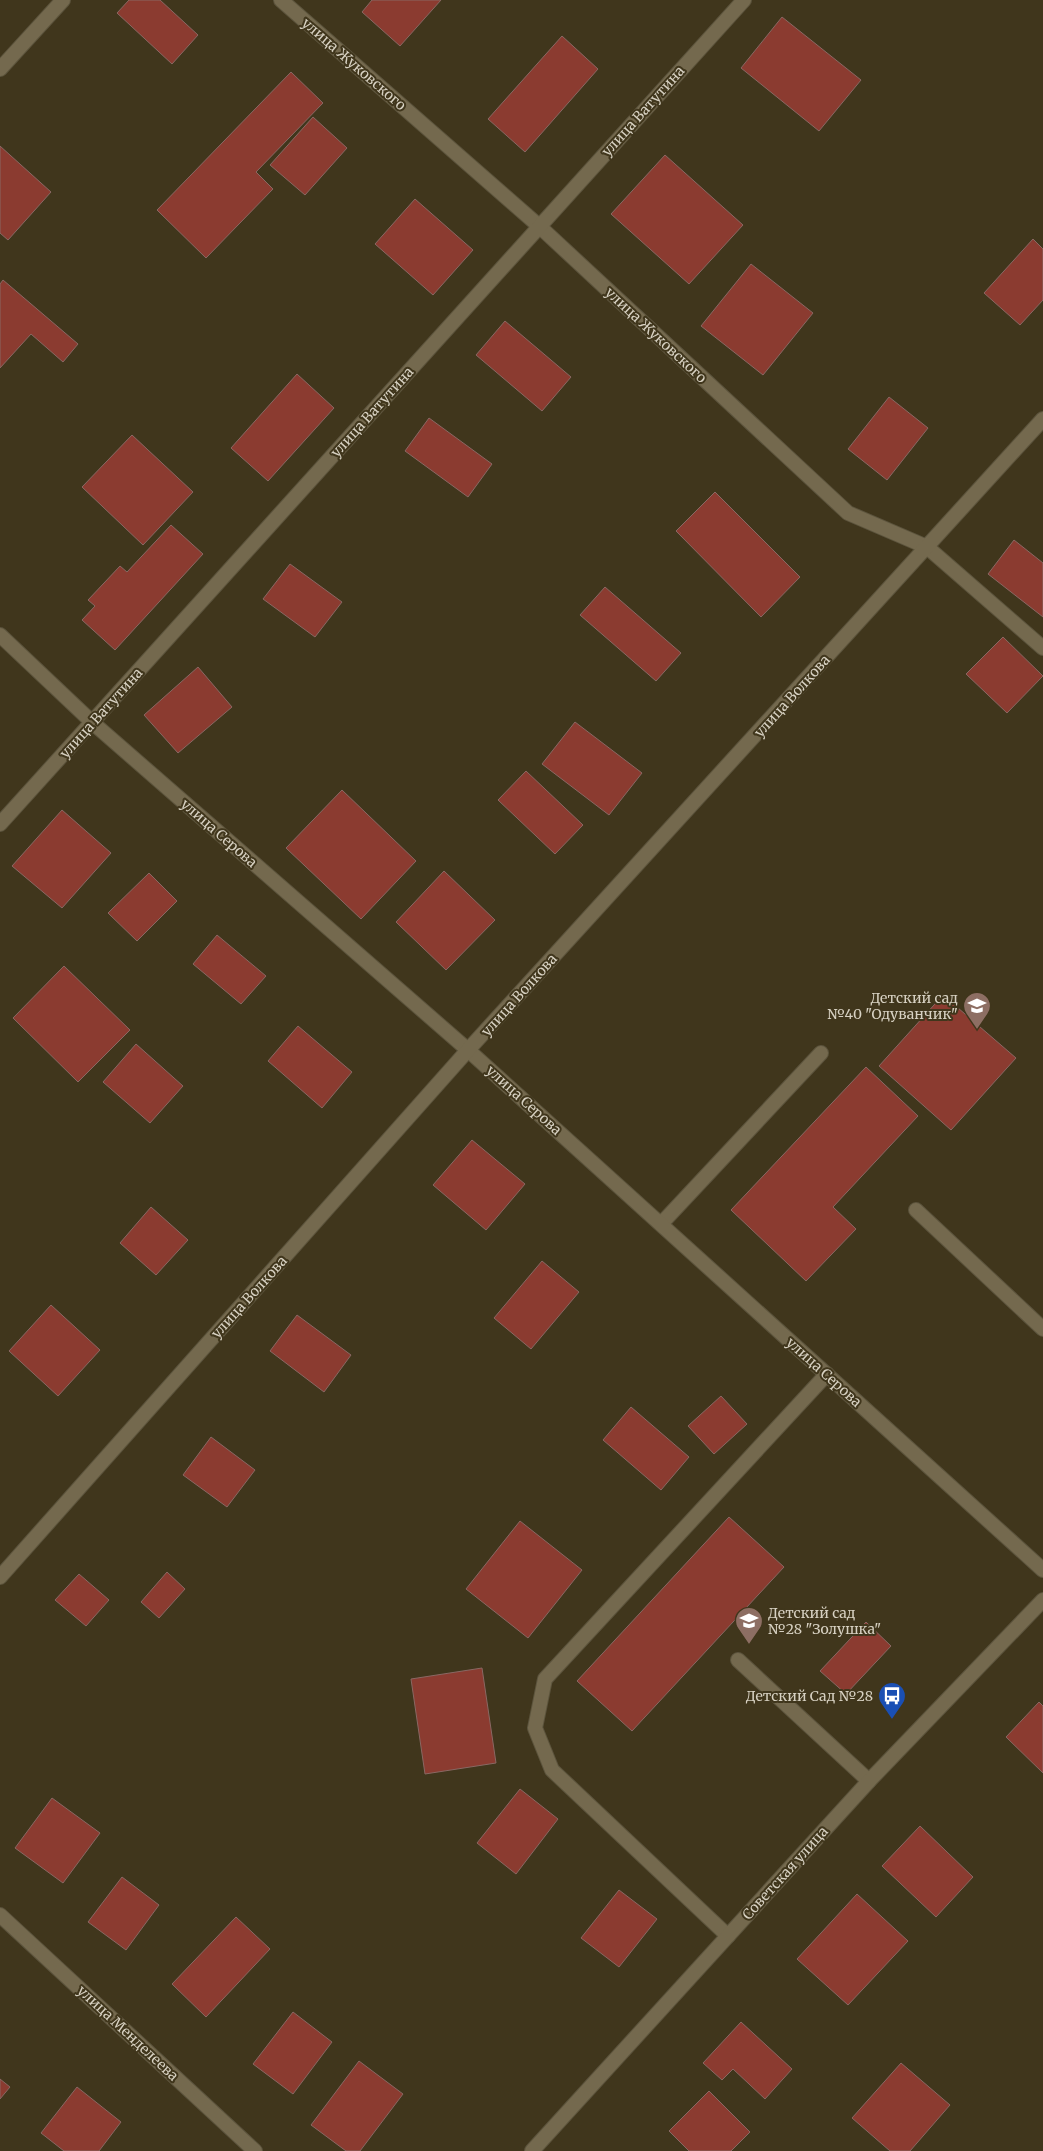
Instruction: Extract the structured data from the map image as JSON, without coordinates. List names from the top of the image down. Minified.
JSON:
{"streets":{"street":["улица Жуковского","улица Ватутина","улица Волкова","улица Серова","Советская улица","улица Менделеева"]},"crossings":[["улица Жуковского","улица Ватутина"],["улица Жуковского","улица Волкова"],["улица Ватутина","улица Серова"],["улица Волкова","улица Серова"]],"places":{"school or university":["Детский сад №40 \"Одуванчик\"","Детский сад №28 \"Золушка\""],"bus stop":["Детский Сад №28"]}}
